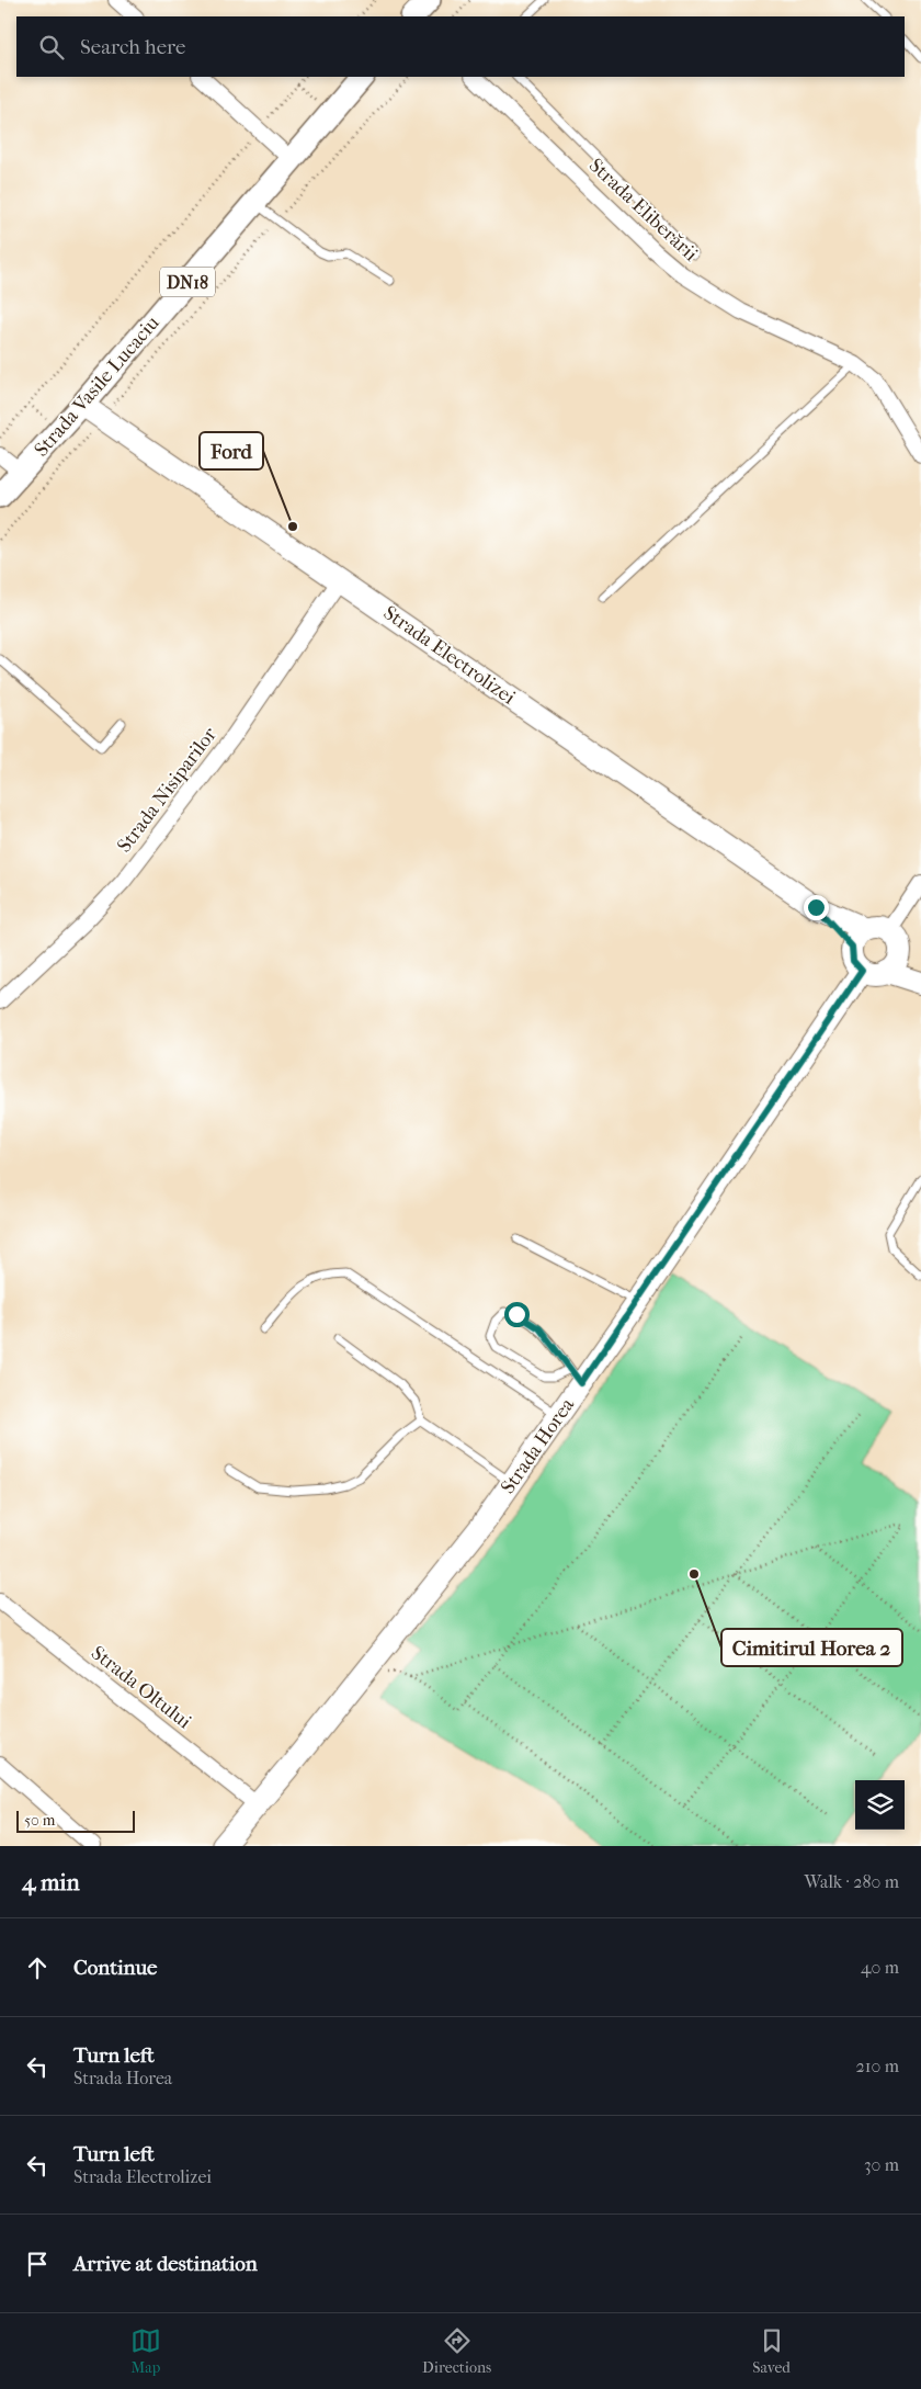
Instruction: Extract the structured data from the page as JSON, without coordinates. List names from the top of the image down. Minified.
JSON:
{"streets":{"main road":["DN18","Strada Vasile Lucaciu"],"street":["Strada Eliberării","Strada Electrolizei","Strada Nisiparilor","Strada Horea","Strada Oltului"]},"crossings":[["Strada Vasile Lucaciu","Strada Electrolizei"],["Strada Electrolizei","Strada Nisiparilor"],["Strada Electrolizei","Strada Horea"],["Strada Horea","Strada Oltului"]],"places":["Ford","Cimitirul Horea 2"],"scale_bar":"50 m","page":{"search":"Search here","scale":"50 m","heading":["4 min","Walk · 280 m"],"list":[["Continue","40 m"],["Turn left","Strada Horea","210 m"],["Turn left","Strada Electrolizei","30 m"],"Arrive at destination"],"nav":["Map","Directions","Saved"]}}
